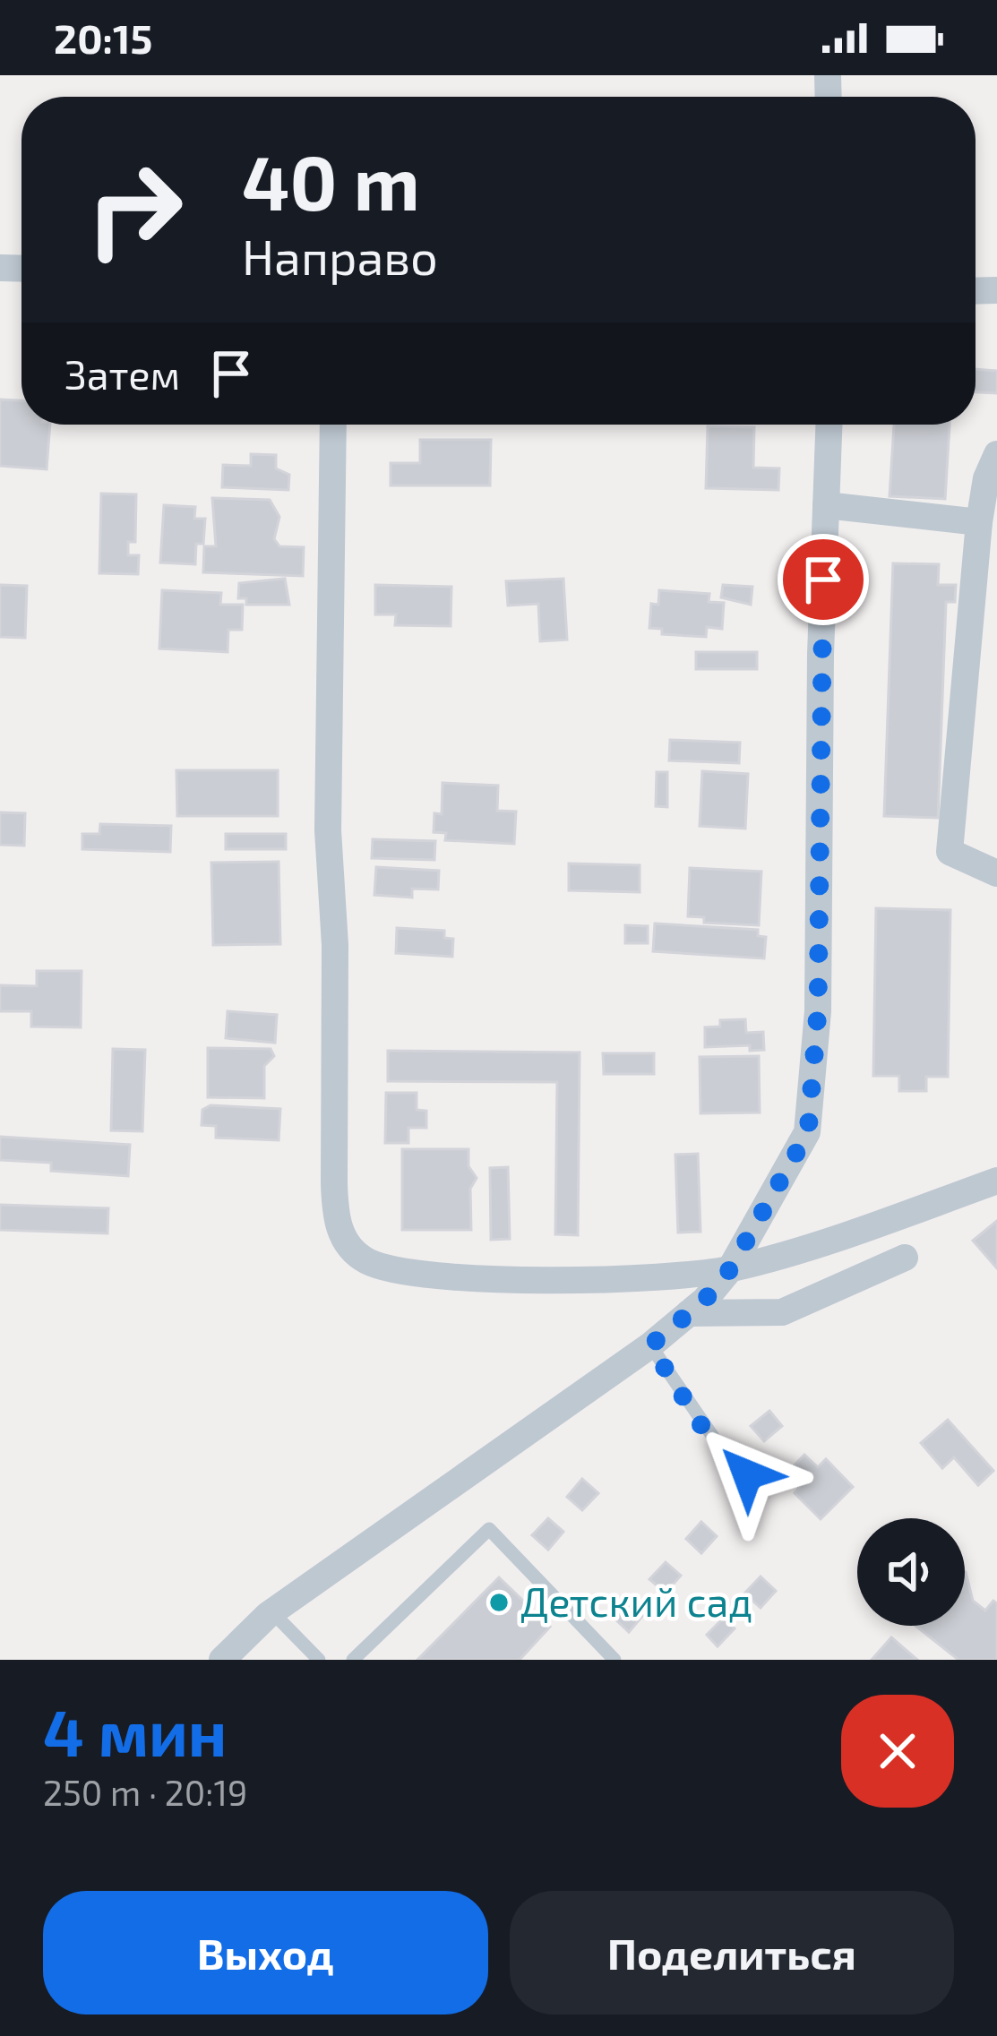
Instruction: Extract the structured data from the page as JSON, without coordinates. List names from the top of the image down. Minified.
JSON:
{"places":["Детский сад"],"page":{"status":"20:15","turn":["40 m","Направо"],"then":"Затем","heading":["4 мин","250 m · 20:19"],"buttons":["Выход","Поделиться"]}}
